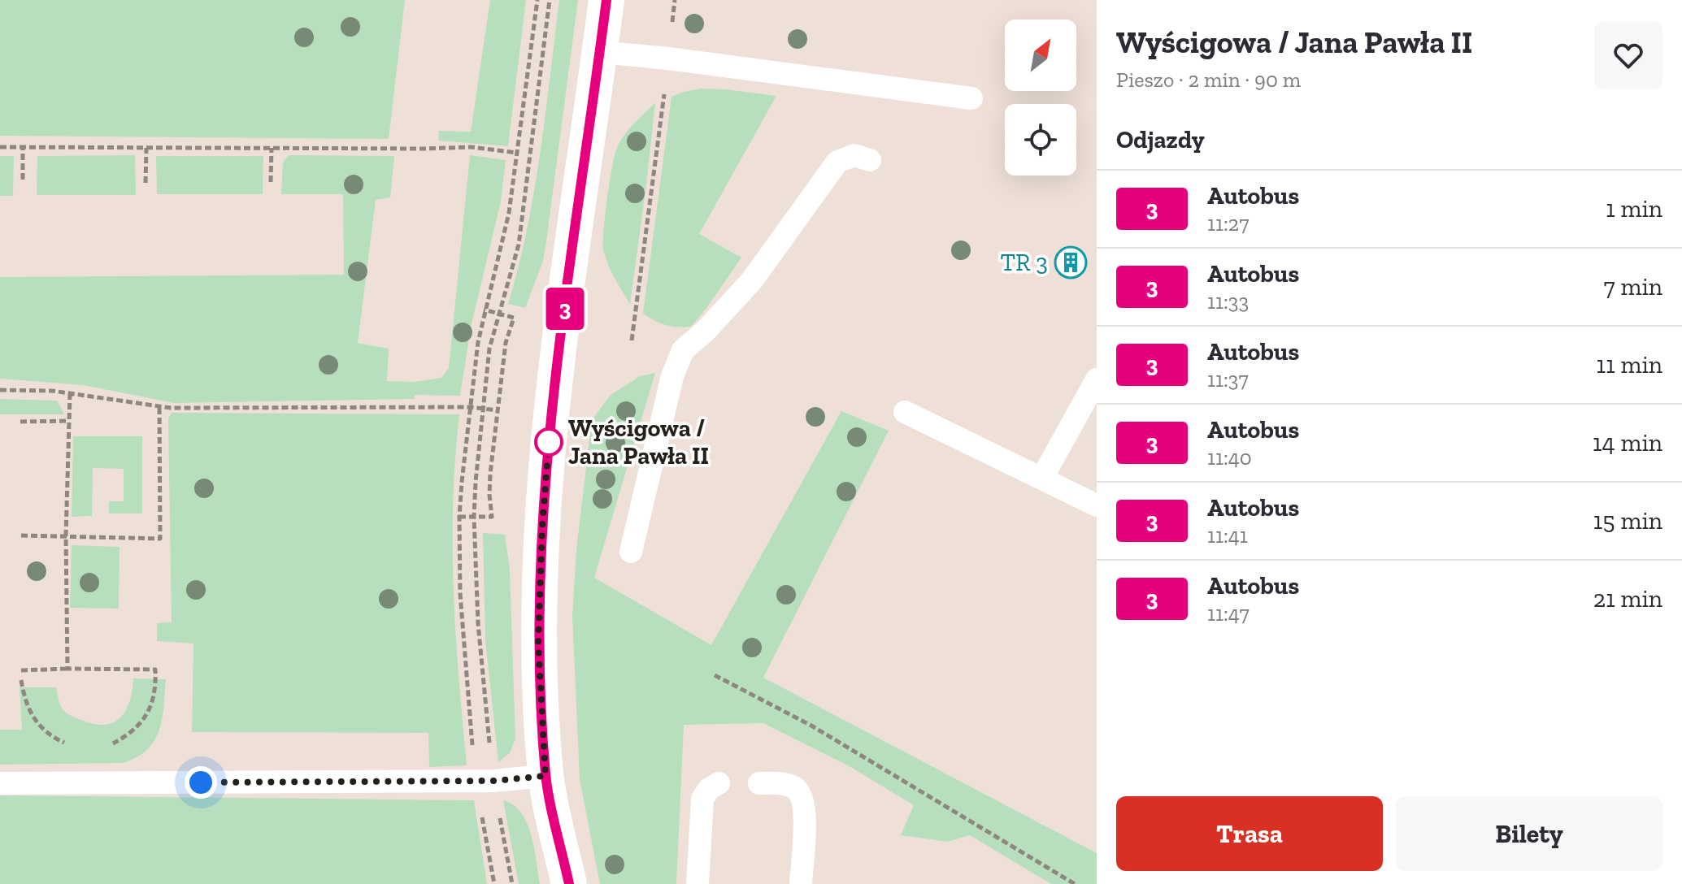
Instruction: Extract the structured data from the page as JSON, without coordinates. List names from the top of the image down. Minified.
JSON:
{"places":{"building":["TR 3"],"other":["Wyścigowa / Jana Pawła II"]},"lines":["bus line 3"],"north":"top right","page":{"on_map":"3","heading":[["Wyścigowa / Jana Pawła II","Pieszo · 2 min · 90 m"],"Odjazdy"],"list":[{"mark":"3","name":"Autobus","note":"11:27","value":"1 min"},{"mark":"3","name":"Autobus","note":"11:33","value":"7 min"},{"mark":"3","name":"Autobus","note":"11:37","value":"11 min"},{"mark":"3","name":"Autobus","note":"11:40","value":"14 min"},{"mark":"3","name":"Autobus","note":"11:41","value":"15 min"},{"mark":"3","name":"Autobus","note":"11:47","value":"21 min"}],"buttons":["Trasa","Bilety"]}}
